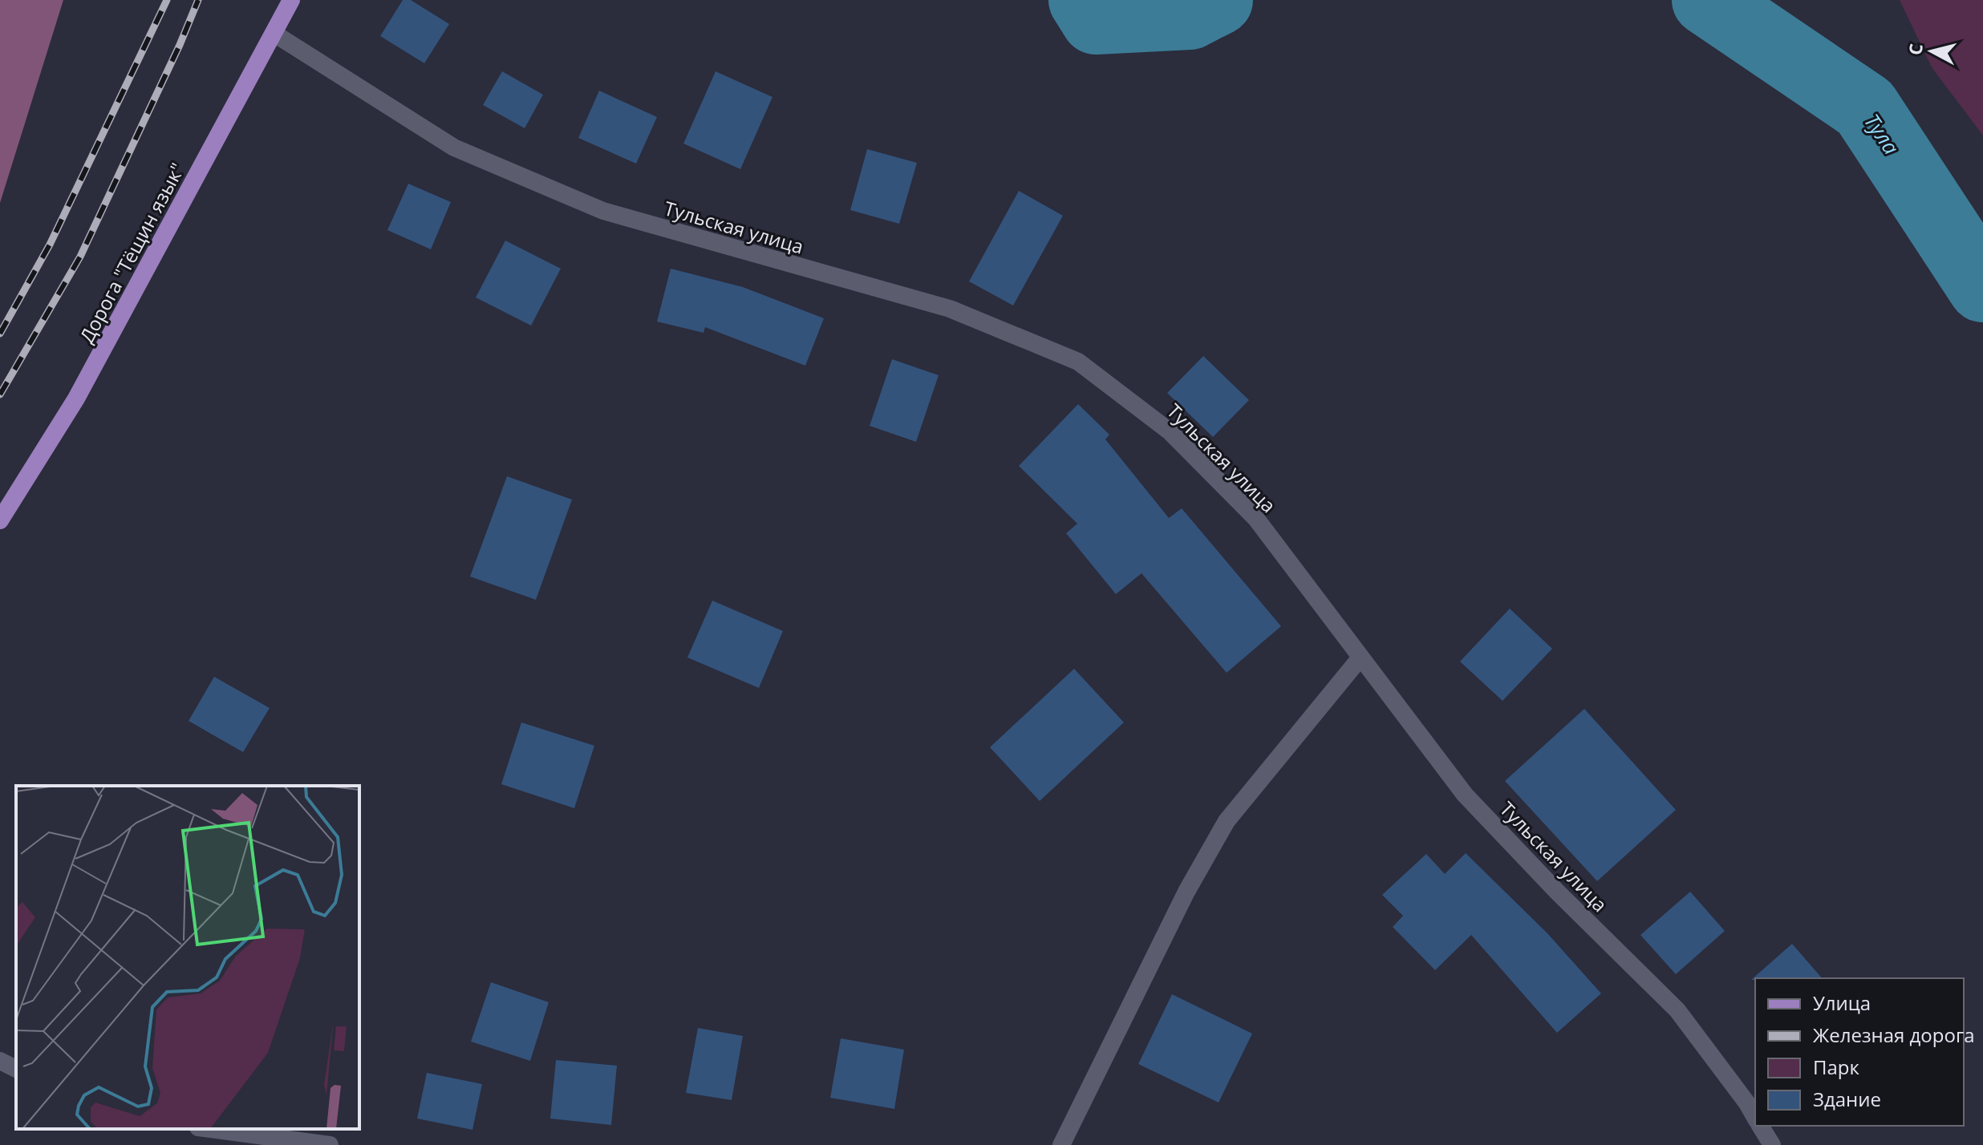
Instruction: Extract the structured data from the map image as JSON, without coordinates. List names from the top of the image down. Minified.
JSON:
{"streets":{"main road":["Дорога \"Тёщин язык\""],"street":["Тульская улица"]},"crossings":[["Тульская улица","Дорога \"Тёщин язык\""]],"water":["Тула"],"legend":["Улица","Железная дорога","Парк","Здание"],"north":"left"}
